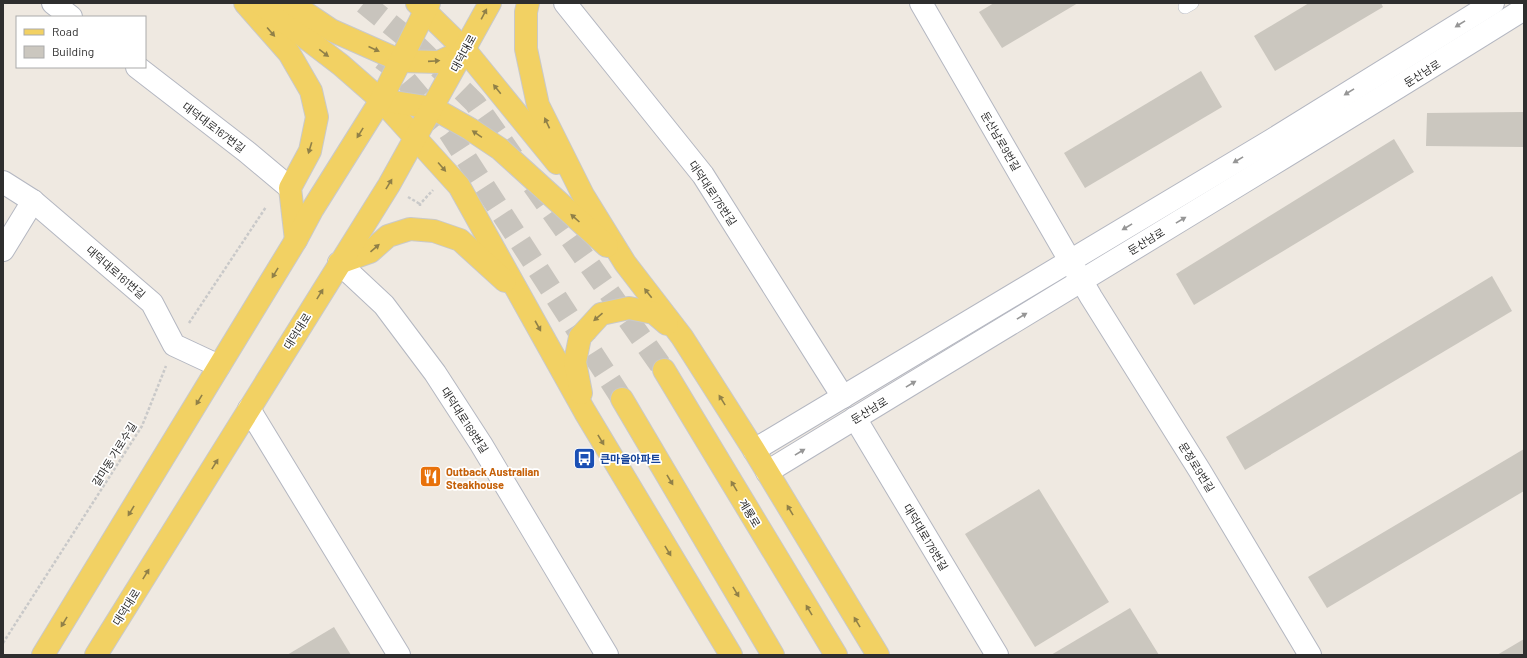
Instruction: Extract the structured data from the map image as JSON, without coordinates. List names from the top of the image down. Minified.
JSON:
{"streets":{"main road":["대덕대로","계룡로"],"street":["둔산남로","대덕대로167번길","둔산남로9번길","대덕대로176번길","대덕대로161번길","대덕대로168번길","문정로9번길"],"path":["갈마동 가로수길"]},"crossings":[["대덕대로","대덕대로168번길"],["둔산남로","둔산남로9번길"],["둔산남로","대덕대로176번길"],["둔산남로","문정로9번길"],["둔산남로9번길","문정로9번길"],["대덕대로161번길","갈마동 가로수길"]],"places":{"bus stop":["큰마을아파트"],"restaurant":["Outback Australian Steakhouse"]},"legend":["Road","Building"]}
